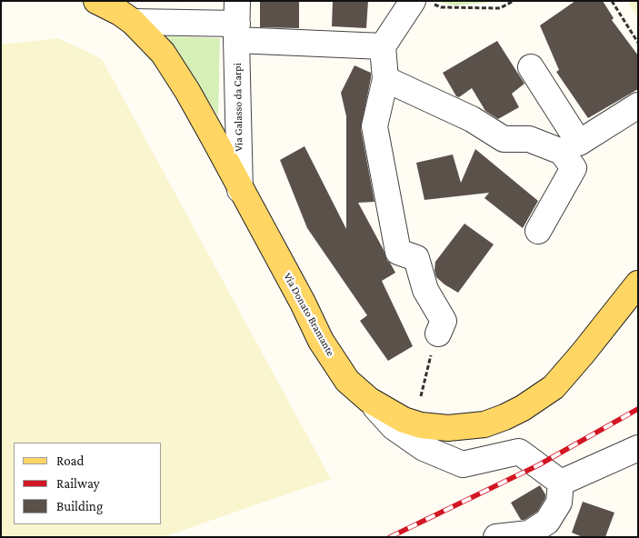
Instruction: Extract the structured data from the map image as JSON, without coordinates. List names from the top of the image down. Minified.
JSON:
{"streets":{"main road":["Via Donato Bramante"],"street":["Via Galasso da Carpi"]},"crossings":[["Via Galasso da Carpi","Via Donato Bramante"]],"legend":["Road","Railway","Building"]}
